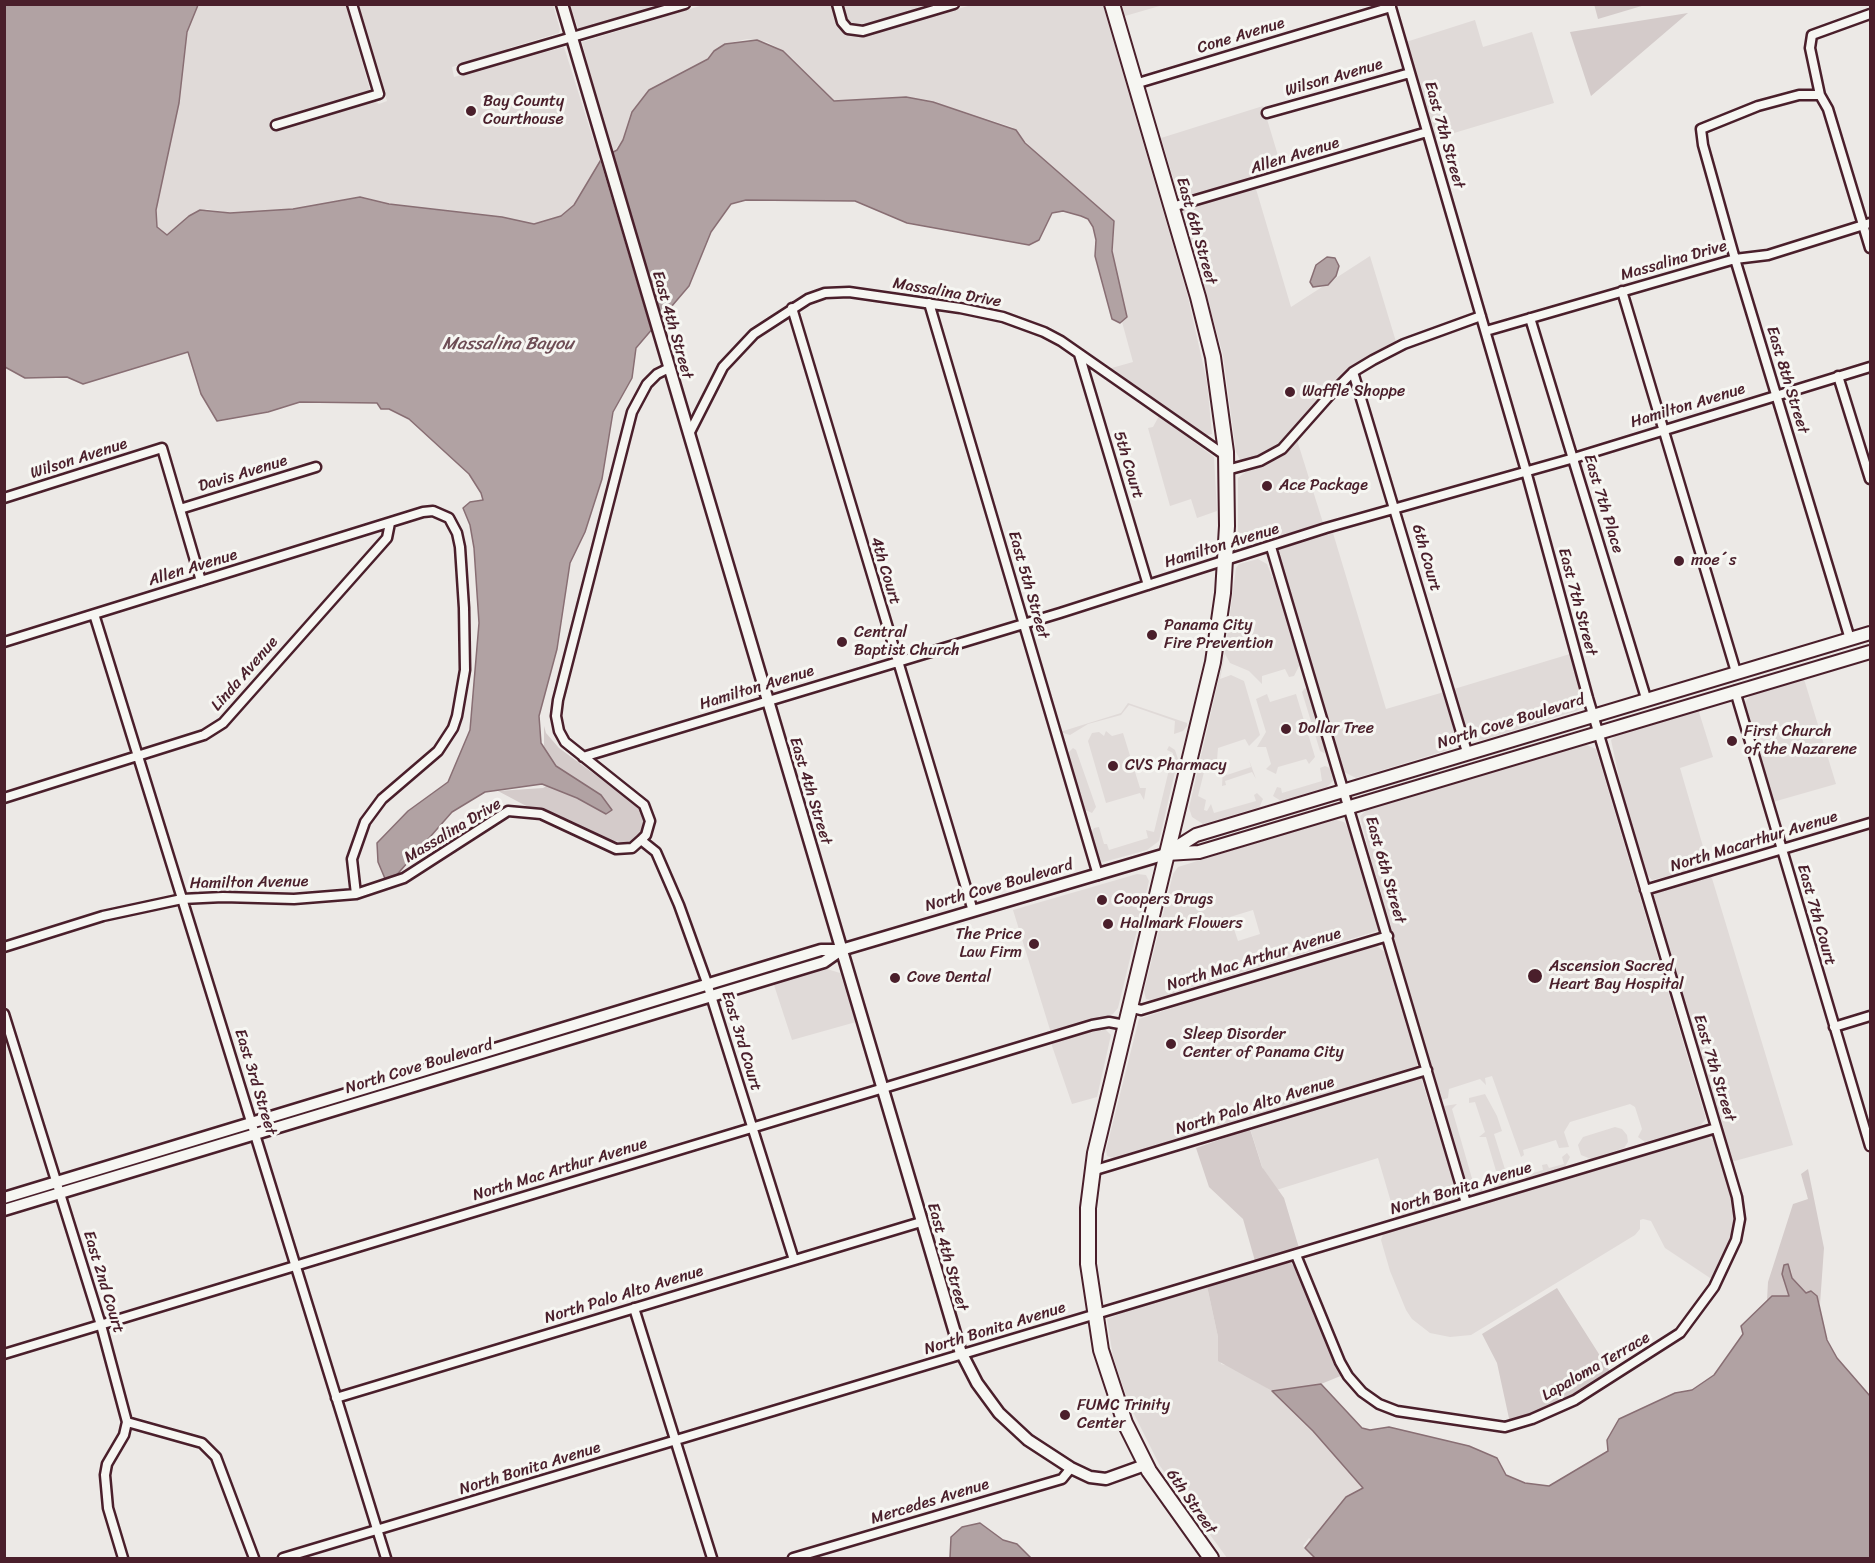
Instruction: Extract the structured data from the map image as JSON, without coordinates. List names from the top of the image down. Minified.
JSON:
{"streets":{"main road":["East 6th Street","North Cove Boulevard","6th Street"],"street":["Cone Avenue","Wilson Avenue","East 7th Street","Allen Avenue","Massalina Drive","East 4th Street","East 8th Street","Hamilton Avenue","5th Court","Davis Avenue","East 7th Place","6th Court","4th Court","East 5th Street","Linda Avenue","North Macarthur Avenue","East 7th Court","North Mac Arthur Avenue","East 3rd Court","East 3rd Street","North Palo Alto Avenue","North Bonita Avenue","East 2nd Court","Lapaloma Terrace","Mercedes Avenue"]},"crossings":[["Cone Avenue","East 7th Street"],["Cone Avenue","East 6th Street"],["Wilson Avenue","East 7th Street"],["Wilson Avenue","Davis Avenue"],["East 7th Street","Allen Avenue"],["East 7th Street","Massalina Drive"],["East 7th Street","Hamilton Avenue"],["East 7th Street","North Cove Boulevard"],["East 7th Street","North Macarthur Avenue"],["East 7th Street","North Bonita Avenue"],["East 7th Street","Lapaloma Terrace"],["Allen Avenue","East 6th Street"],["Allen Avenue","Linda Avenue"],["Allen Avenue","East 3rd Street"],["East 6th Street","Massalina Drive"],["East 6th Street","Hamilton Avenue"],["East 6th Street","North Cove Boulevard"],["East 6th Street","North Mac Arthur Avenue"],["East 6th Street","North Palo Alto Avenue"],["East 6th Street","North Bonita Avenue"],["East 6th Street","6th Street"],["Massalina Drive","East 4th Street"],["Massalina Drive","East 8th Street"],["Massalina Drive","Hamilton Avenue"],["Massalina Drive","5th Court"],["Massalina Drive","East 7th Place"],["Massalina Drive","4th Court"],["Massalina Drive","East 5th Street"],["Massalina Drive","East 3rd Court"],["East 4th Street","Hamilton Avenue"],["East 4th Street","North Cove Boulevard"],["East 4th Street","North Mac Arthur Avenue"],["East 4th Street","North Palo Alto Avenue"],["East 4th Street","North Bonita Avenue"],["East 4th Street","Mercedes Avenue"],["East 4th Street","6th Street"],["East 8th Street","Hamilton Avenue"],["East 8th Street","North Cove Boulevard"],["Hamilton Avenue","5th Court"],["Hamilton Avenue","East 7th Place"],["Hamilton Avenue","6th Court"],["Hamilton Avenue","4th Court"],["Hamilton Avenue","East 5th Street"],["Hamilton Avenue","East 3rd Street"],["East 7th Place","North Cove Boulevard"],["6th Court","North Cove Boulevard"],["4th Court","North Cove Boulevard"],["East 5th Street","North Cove Boulevard"],["Linda Avenue","East 3rd Street"],["North Cove Boulevard","East 7th Court"],["North Cove Boulevard","East 3rd Court"],["North Cove Boulevard","East 3rd Street"],["North Cove Boulevard","East 2nd Court"],["North Macarthur Avenue","East 7th Court"],["North Mac Arthur Avenue","East 3rd Court"],["North Mac Arthur Avenue","East 3rd Street"],["North Mac Arthur Avenue","East 2nd Court"],["North Mac Arthur Avenue","6th Street"],["East 3rd Court","North Palo Alto Avenue"],["East 3rd Street","North Palo Alto Avenue"],["East 3rd Street","North Bonita Avenue"],["North Palo Alto Avenue","6th Street"],["North Bonita Avenue","Lapaloma Terrace"],["North Bonita Avenue","6th Street"]],"water":["Massalina Bayou"],"places":["Bay County Courthouse","Waffle Shoppe","Ace Package","moe´s","Panama City Fire Prevention","Central Baptist Church","Dollar Tree","First Church of the Nazarene","CVS Pharmacy","Coopers Drugs","Hallmark Flowers","The Price Law Firm","Ascension Sacred Heart Bay Hospital","Cove Dental","Sleep Disorder Center of Panama City","FUMC Trinity Center"]}
